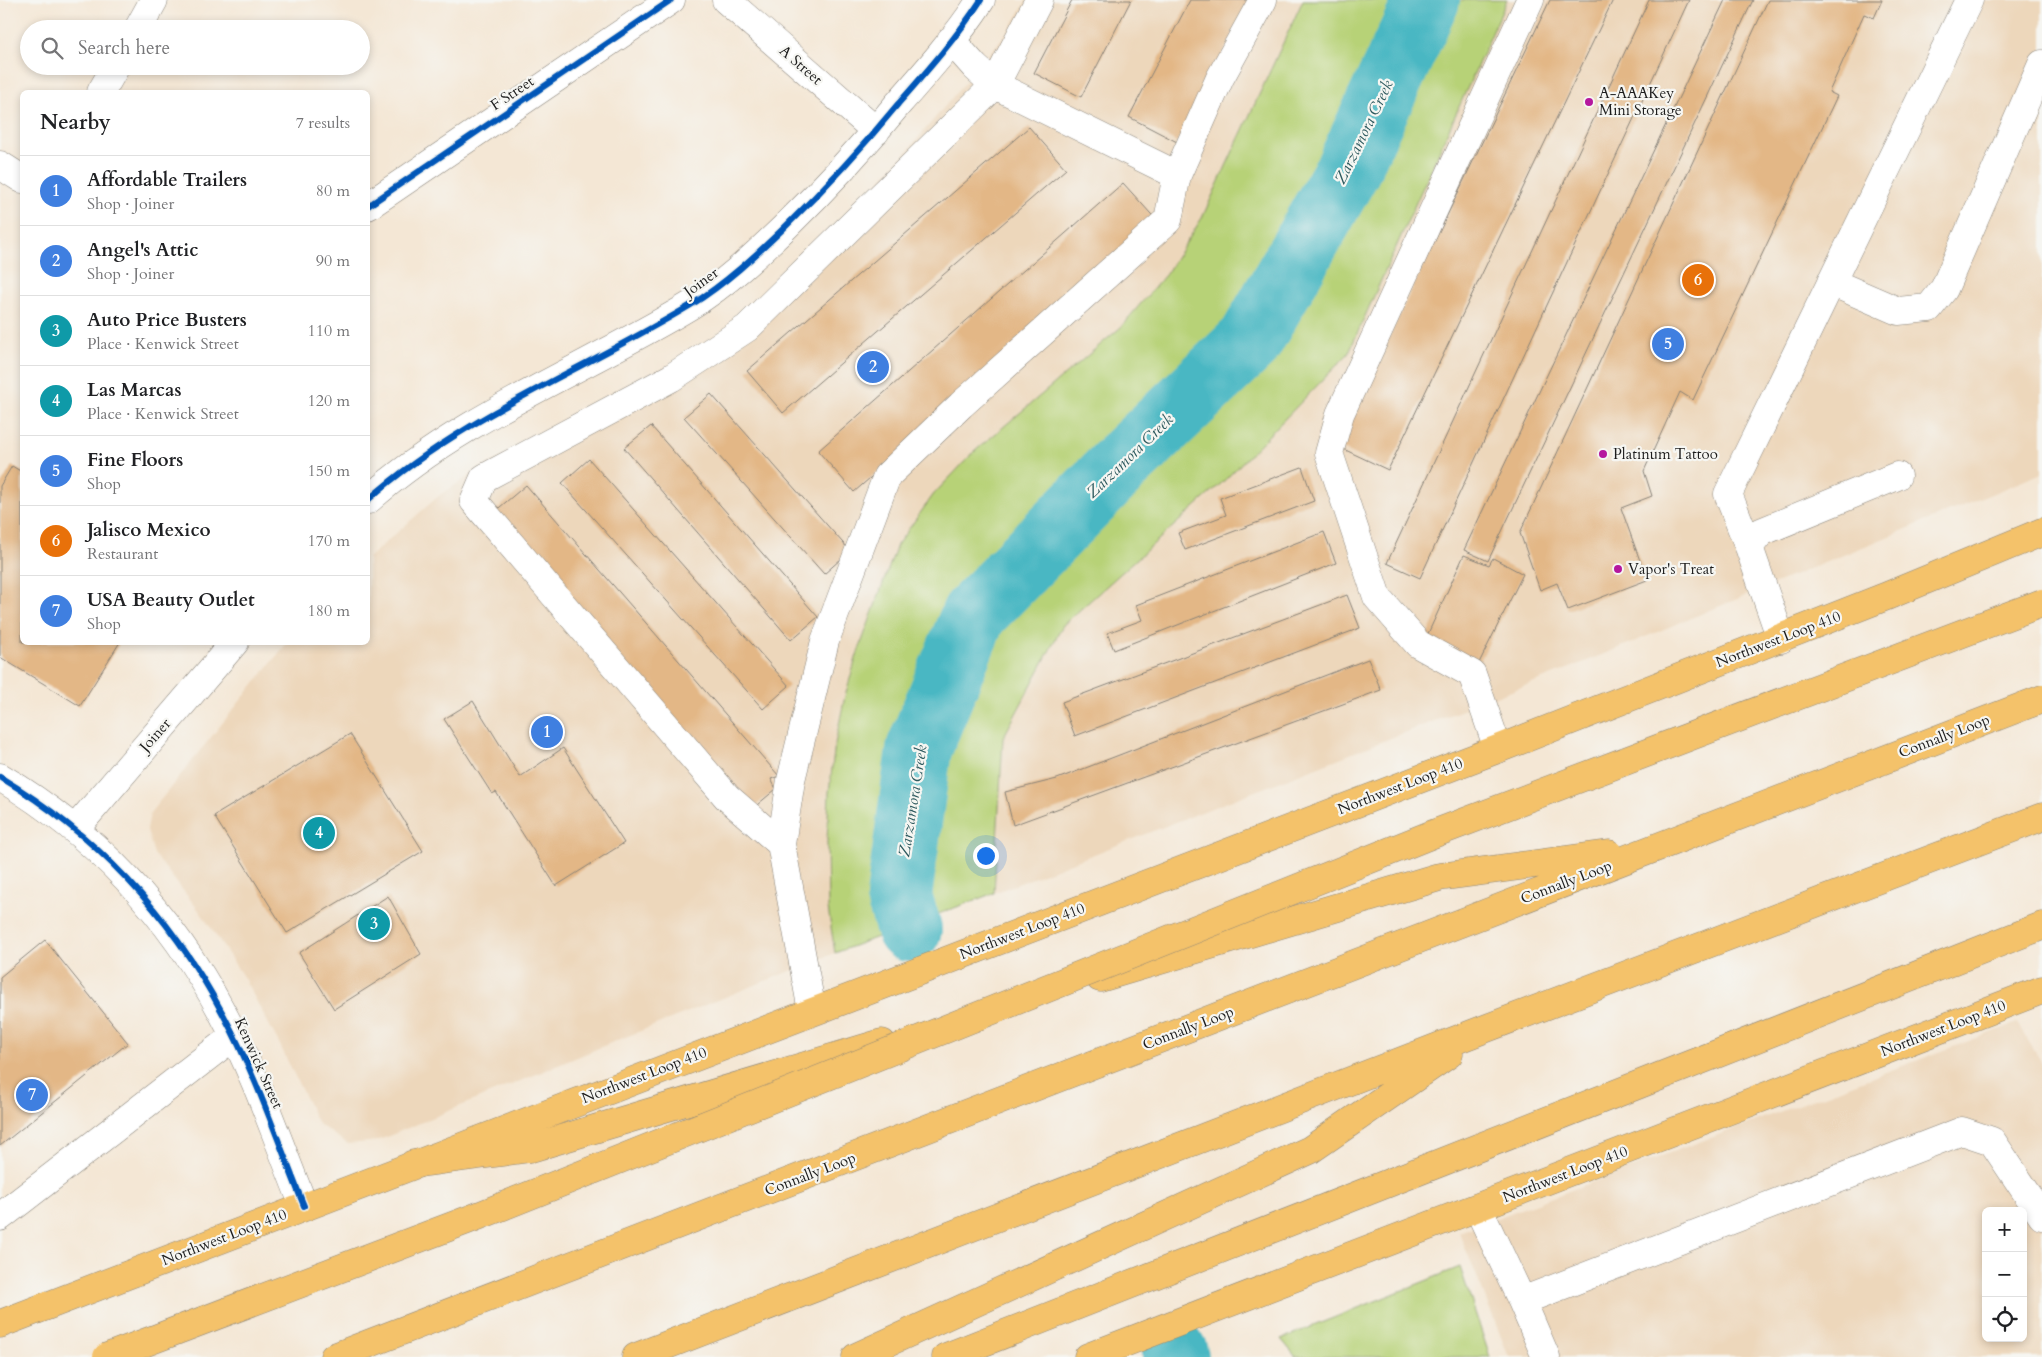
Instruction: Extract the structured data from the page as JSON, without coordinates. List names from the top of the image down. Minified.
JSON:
{"streets":{"main road":["Northwest Loop 410","Connally Loop"],"street":["A Street","F Street","Joiner","Kenwick Street"]},"crossings":[["A Street","Joiner"],["Joiner","Kenwick Street"],["Northwest Loop 410","Kenwick Street"]],"water":["Zarzamora Creek"],"places":["A-AAAKey Mini Storage","Platinum Tattoo","Vapor's Treat"],"page":{"search":"Search here","heading":["Nearby","7 results"],"list":[{"mark":"1","name":"Affordable Trailers","note":"Shop · Joiner","value":"80 m"},{"mark":"2","name":"Angel's Attic","note":"Shop · Joiner","value":"90 m"},{"mark":"3","name":"Auto Price Busters","note":"Place · Kenwick Street","value":"110 m"},{"mark":"4","name":"Las Marcas","note":"Place · Kenwick Street","value":"120 m"},{"mark":"5","name":"Fine Floors","note":"Shop","value":"150 m"},{"mark":"6","name":"Jalisco Mexico","note":"Restaurant","value":"170 m"},{"mark":"7","name":"USA Beauty Outlet","note":"Shop","value":"180 m"}],"pins":["6","5","2","1","4","3","7"],"map_buttons":["+","−"]}}
